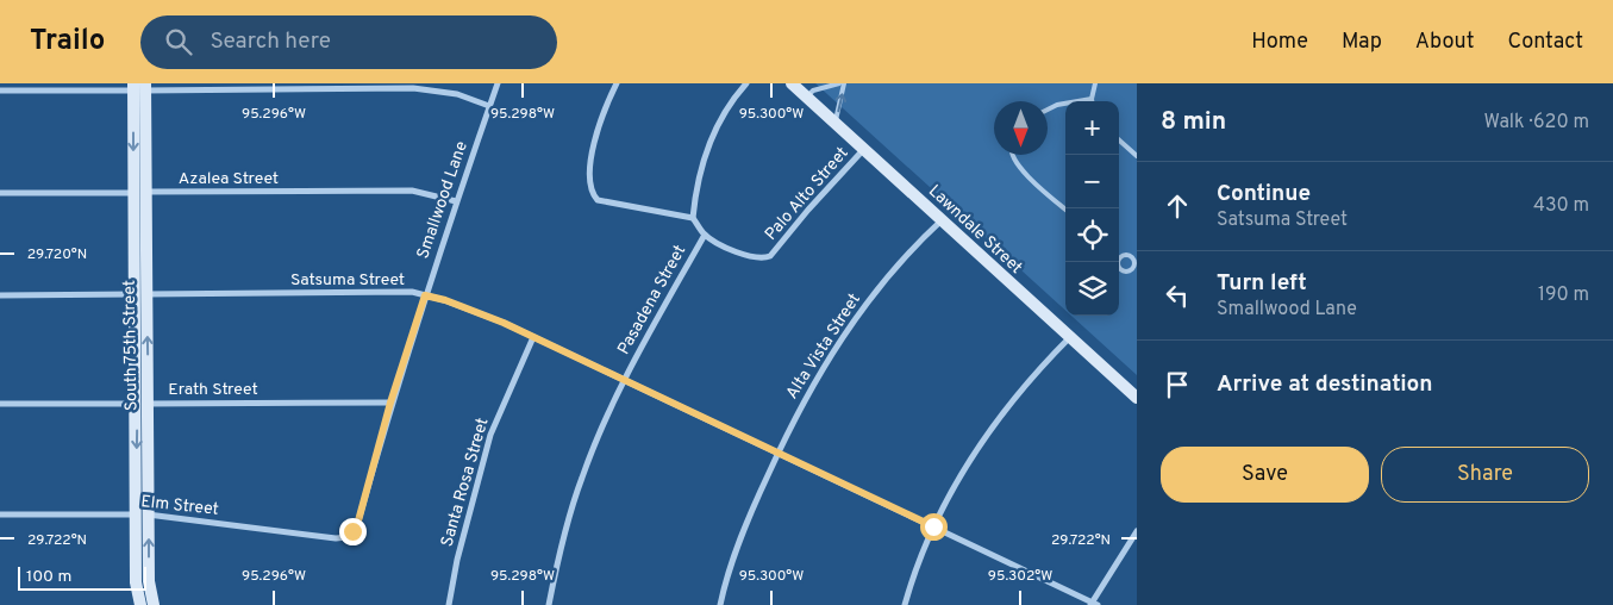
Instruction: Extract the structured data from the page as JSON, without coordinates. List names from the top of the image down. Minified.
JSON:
{"streets":{"main road":["Lawndale Street","South 75th Street"],"street":["Azalea Street","Palo Alto Street","Smallwood Lane","Satsuma Street","Pasadena Street","Alta Vista Street","Erath Street","Santa Rosa Street","Elm Street"]},"crossings":[["Azalea Street","Smallwood Lane"],["Azalea Street","South 75th Street"],["Palo Alto Street","Lawndale Street"],["Palo Alto Street","Pasadena Street"],["Smallwood Lane","Satsuma Street"],["Smallwood Lane","Erath Street"],["Smallwood Lane","Elm Street"],["Lawndale Street","Alta Vista Street"],["Satsuma Street","Pasadena Street"],["Satsuma Street","South 75th Street"],["Satsuma Street","Alta Vista Street"],["Satsuma Street","Santa Rosa Street"],["South 75th Street","Erath Street"],["South 75th Street","Elm Street"]],"scale_bar":"100 m","north":"bottom","page":{"header":"Trailo","search":"Search here","nav":["Home","Map","About","Contact"],"heading":["8 min","Walk · 620 m"],"map_buttons":["+","−"],"list":[["Continue","Satsuma Street","430 m"],["Turn left","Smallwood Lane","190 m"],"Arrive at destination"],"buttons":["Save","Share"],"scale":"100 m"},"coordinates":["95.296°W","95.298°W","95.300°W","29.720°N","29.722°N","95.302°W"]}
